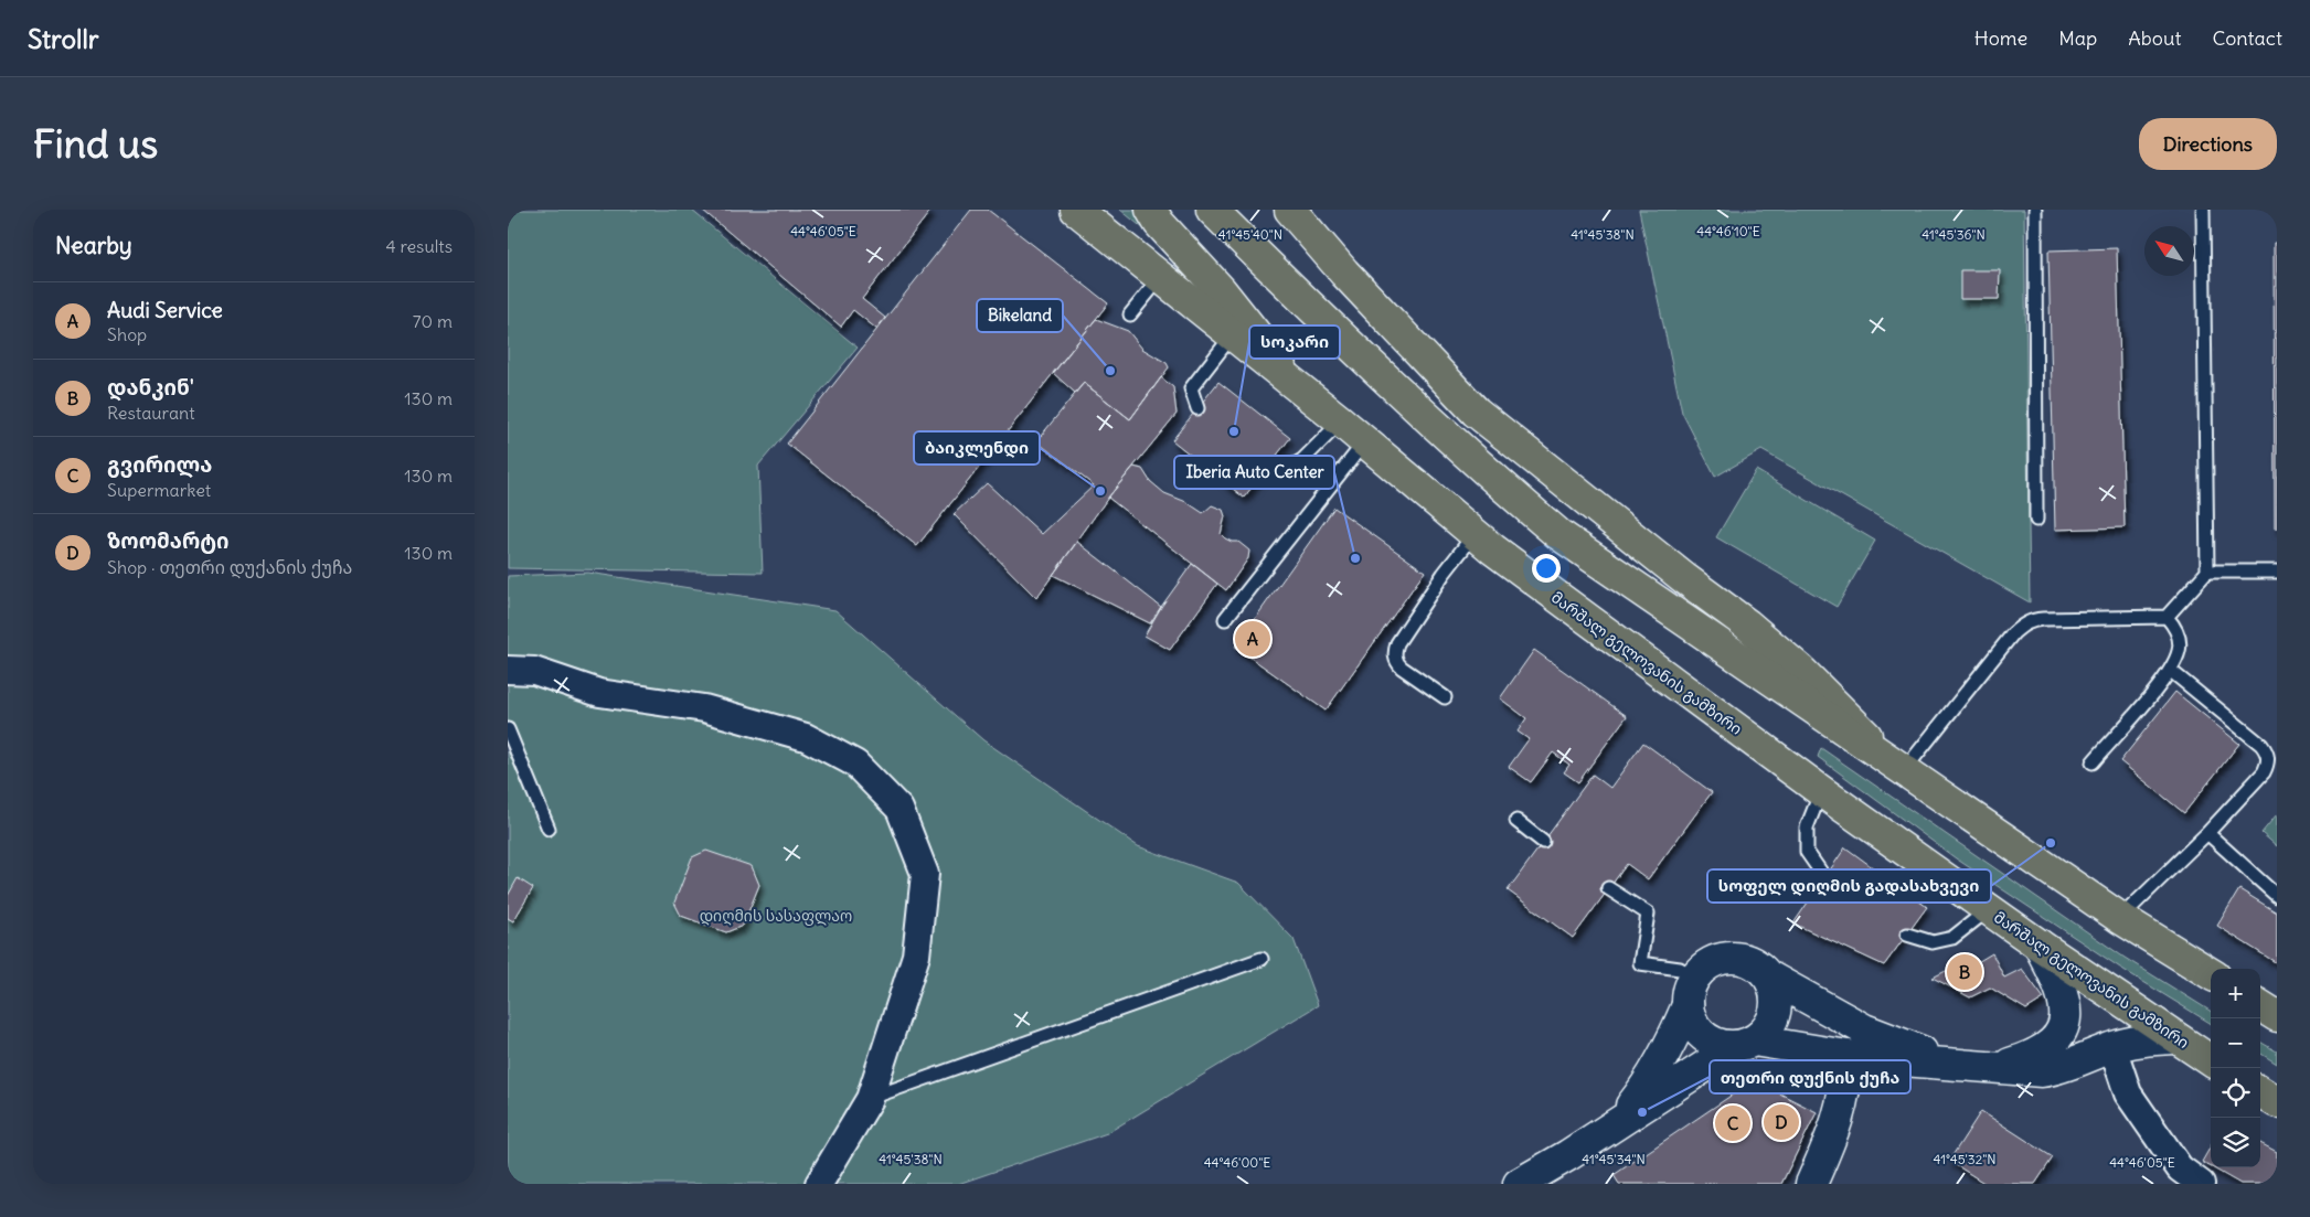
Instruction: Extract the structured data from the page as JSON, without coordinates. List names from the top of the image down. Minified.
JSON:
{"streets":{"main road":["მარშალ გელოვანის გამზირი"]},"parks":["დიღმის სასაფლაო"],"places":["Bikeland","სოკარი","ბაიკლენდი","Iberia Auto Center","სოფელ დიღმის გადასახვევი","თეთრი დუქნის ქუჩა"],"north":"top left","page":{"header":"Strollr","nav":["Home","Map","About","Contact"],"buttons":"Directions","title":"Find us","heading":["Nearby","4 results"],"list":[{"mark":"A","name":"Audi Service","note":"Shop","value":"70 m"},{"mark":"B","name":"დანკინ'","note":"Restaurant","value":"130 m"},{"mark":"C","name":"გვირილა","note":"Supermarket","value":"130 m"},{"mark":"D","name":"ზოომარტი","note":"Shop · თეთრი დუქანის ქუჩა","value":"130 m"}],"pins":["A","B","D","C"],"map_buttons":["+","−"]},"coordinates":["44°46'05\"E","44°46'10\"E","41°45'40\"N","41°45'36\"N","41°45'38\"N","41°45'34\"N","41°45'32\"N","44°46'00\"E"]}
